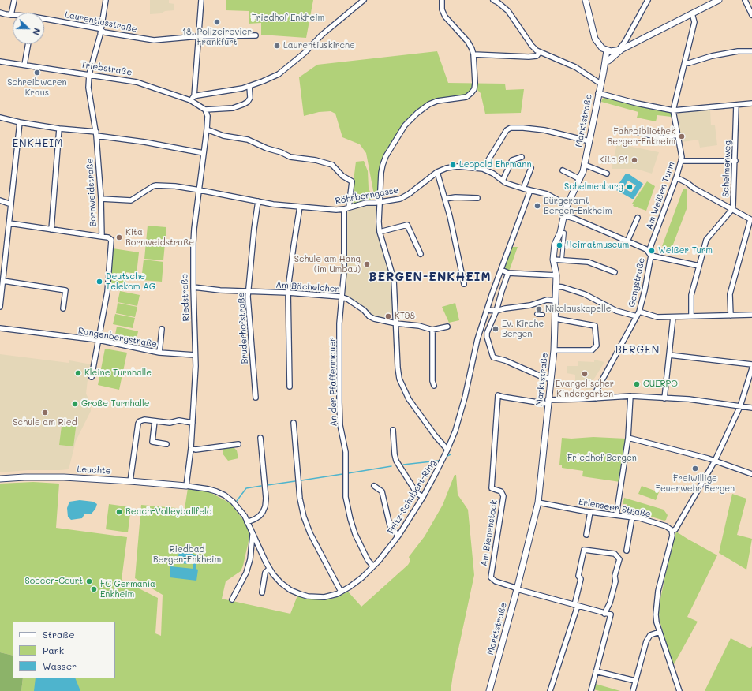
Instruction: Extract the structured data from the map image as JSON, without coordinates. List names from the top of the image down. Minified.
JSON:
{"streets":{"street":["Laurentiusstraße","Triebstraße","Marktstraße","Schelmenweg","Bornweidstraße","Röhrborngasse","Am Weißen Turm","Gangstraße","Am Bächelchen","Riedstraße","Bruderhofstraße","Rangenbergstraße","An der Pfaffenmauer","Leuchte","Fritz-Schubert-Ring","Erlenseer Straße","Am Bienenstock"]},"crossings":[["Laurentiusstraße","Bornweidstraße"],["Triebstraße","Bornweidstraße"],["Triebstraße","Riedstraße"],["Marktstraße","Röhrborngasse"],["Marktstraße","Gangstraße"],["Marktstraße","Erlenseer Straße"],["Marktstraße","Am Bienenstock"],["Bornweidstraße","Röhrborngasse"],["Bornweidstraße","Rangenbergstraße"],["Röhrborngasse","Riedstraße"],["Röhrborngasse","Bruderhofstraße"],["Röhrborngasse","An der Pfaffenmauer"],["Röhrborngasse","Fritz-Schubert-Ring"],["Am Weißen Turm","Gangstraße"],["Am Bächelchen","Riedstraße"],["Am Bächelchen","Bruderhofstraße"],["Am Bächelchen","An der Pfaffenmauer"],["Riedstraße","Rangenbergstraße"],["Riedstraße","An der Pfaffenmauer"],["Riedstraße","Leuchte"],["Riedstraße","Fritz-Schubert-Ring"],["An der Pfaffenmauer","Fritz-Schubert-Ring"],["Leuchte","Fritz-Schubert-Ring"]],"districts":["ENKHEIM","BERGEN-ENKHEIM","BERGEN"],"parks":["Friedhof Enkheim","Friedhof Bergen","Riedbad Bergen-Enkheim"],"places":["18. Polizeirevier Frankfurt","Laurentiuskirche","Schreibwaren Kraus","Fahrbibliothek Bergen-Enkheim","Kita 91","Leopold Ehrmann","Schelmenburg","Bürgeramt Bergen-Enkheim","Kita Bornweidstraße","Heimatmuseum","Weißer Turm","Schule am Hang (im Umbau)","Deutsche Telekom AG","Nikolauskapelle","KT98","Ev. Kirche Bergen","Kleine Turnhalle","Evangelischer Kindergarten","CUERPO","Große Turnhalle","Schule am Ried","Freiwillige Feuerwehr Bergen","Beach-Volleyballfeld","Soccer-Court","FC Germania Enkheim"],"legend":["Straße","Park","Wasser"],"north":"right"}
